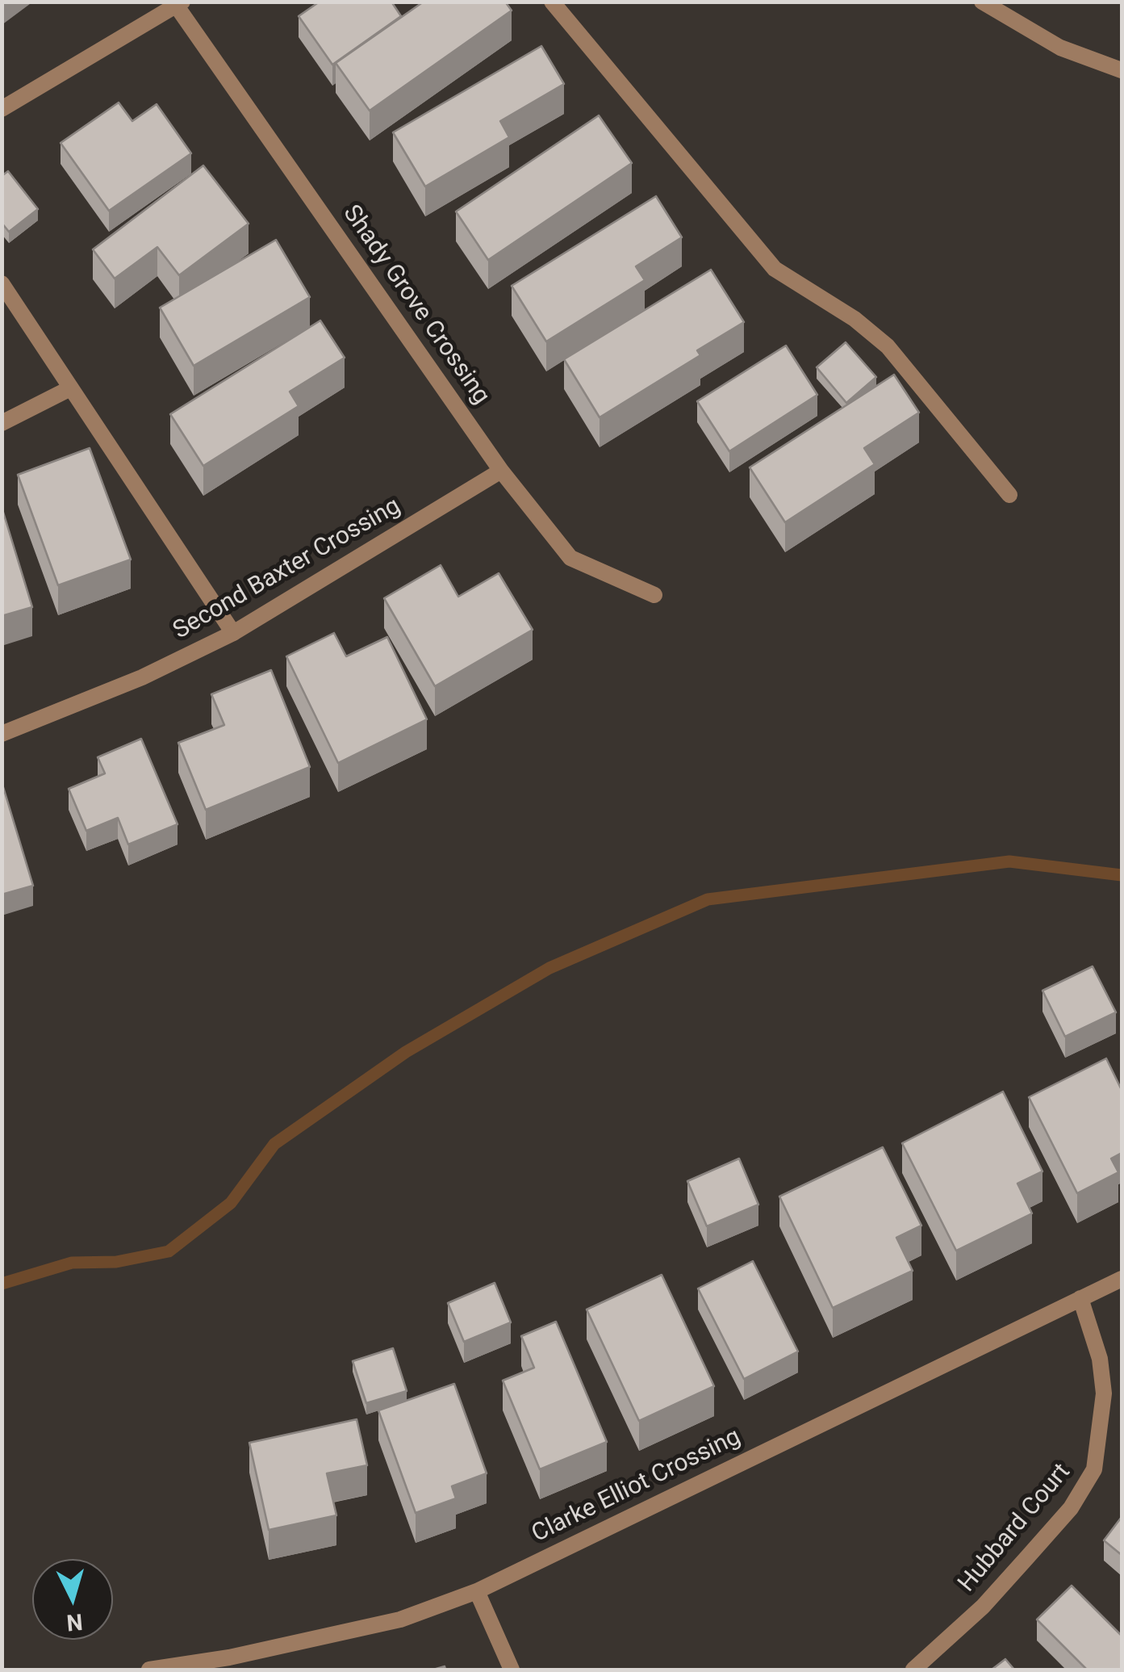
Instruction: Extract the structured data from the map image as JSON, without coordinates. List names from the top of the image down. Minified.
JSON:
{"streets":{"street":["Shady Grove Crossing","Second Baxter Crossing","Clarke Elliot Crossing","Hubbard Court"]},"crossings":[["Shady Grove Crossing","Second Baxter Crossing"],["Clarke Elliot Crossing","Hubbard Court"]],"north":"bottom"}
